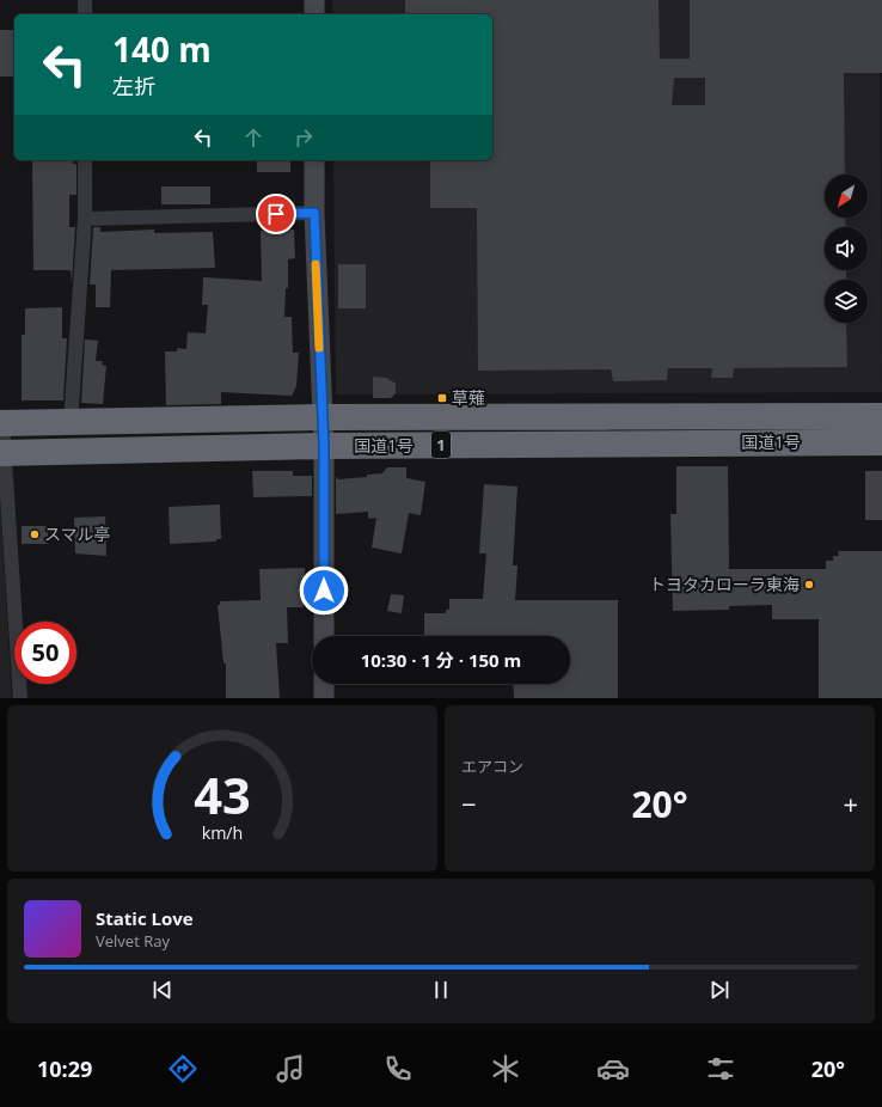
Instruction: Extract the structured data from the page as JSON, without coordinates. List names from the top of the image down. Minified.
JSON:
{"streets":{"highway":["国道1号","1"]},"places":{"transit":["草薙"],"other":["スマル亭","トヨタカローラ東海"]},"north":"bottom left","page":{"turn":["140 m","左折"],"limit":"50","trip":"10:30 · 1 分 · 150 m","tile":"エアコン","heat":["−","20°","+"],"song":["Static Love","Velvet Ray"],"tabs":["10:29","20°"],"gauge":["43","km/h"]}}
